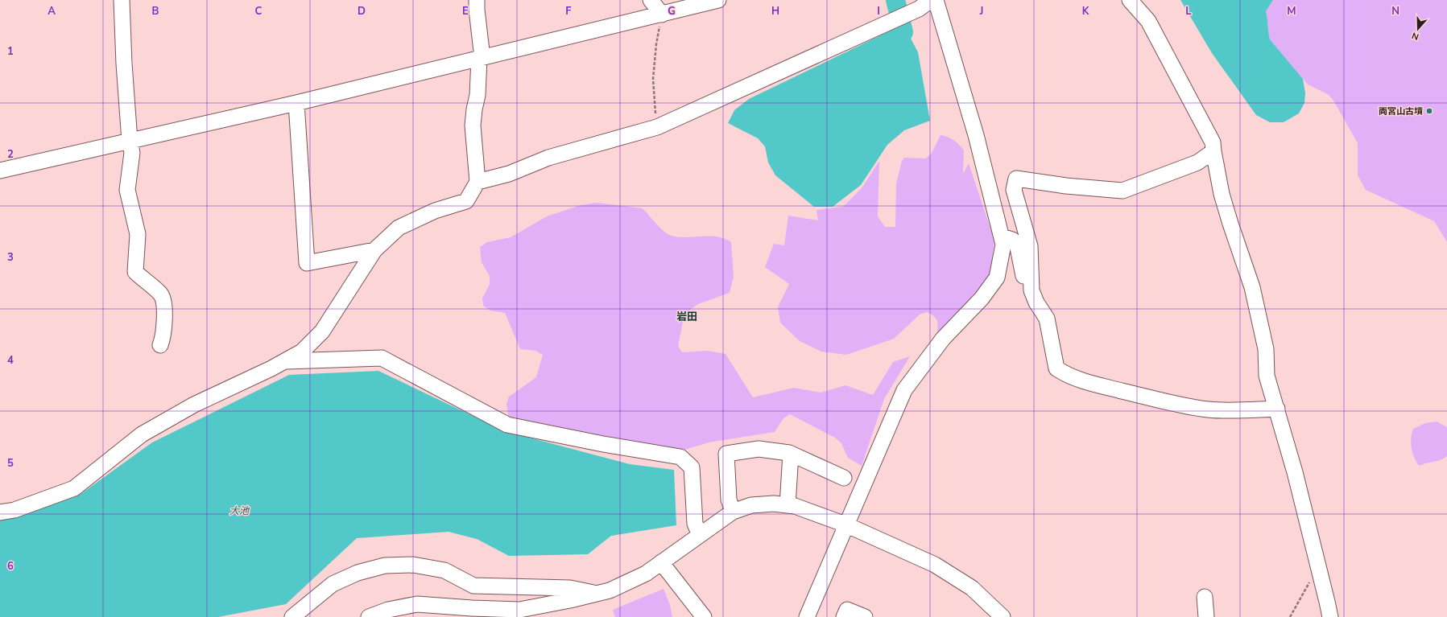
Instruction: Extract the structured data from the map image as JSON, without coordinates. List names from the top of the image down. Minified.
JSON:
{"districts":["岩田"],"water":["大池"],"places":["両宮山古墳"],"north":"bottom","grid":{"columns":["A","B","C","D","E","F","G","H","I","J","K","L","M","N"],"rows":["1","2","3","4","5","6"]}}
